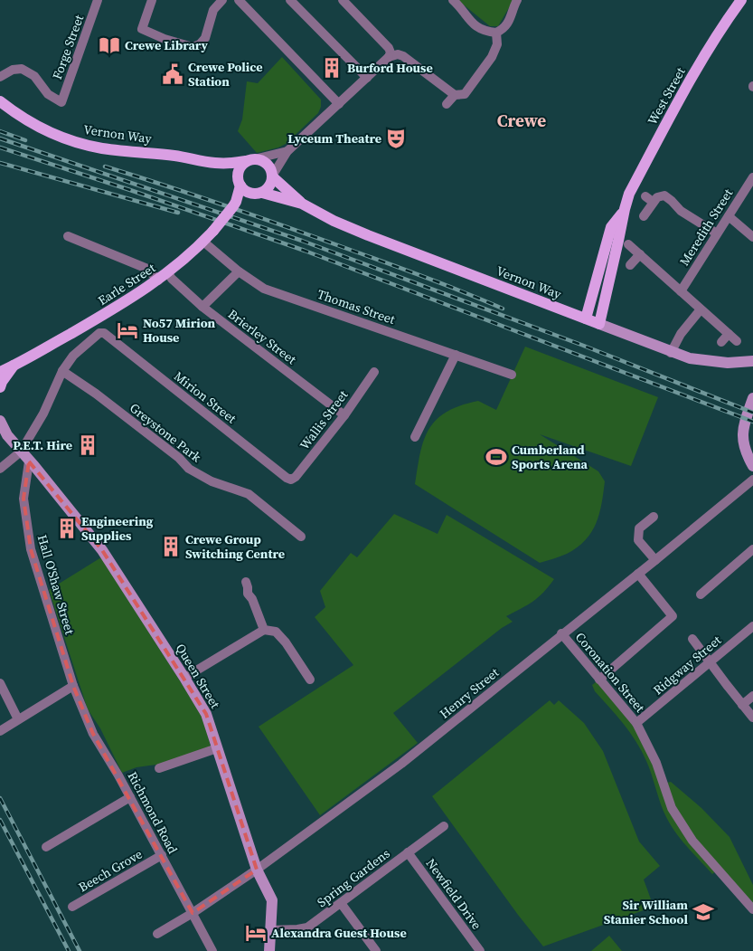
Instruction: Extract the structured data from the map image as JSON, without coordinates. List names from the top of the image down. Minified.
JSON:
{"streets":{"main road":["West Street","Vernon Way","Earle Street"],"street":["Forge Street","Meredith Street","Thomas Street","Brierley Street","Mirion Street","Wallis Street","Greystone Park","Hall O'Shaw Street","Ridgway Street","Coronation Street","Queen Street","Henry Street","Richmond Road","Beech Grove","Spring Gardens","Newfield Drive"]},"crossings":[["West Street","Vernon Way"],["Vernon Way","Earle Street"],["Earle Street","Thomas Street"],["Earle Street","Brierley Street"],["Brierley Street","Wallis Street"],["Mirion Street","Wallis Street"],["Mirion Street","Greystone Park"],["Hall O'Shaw Street","Queen Street"],["Hall O'Shaw Street","Richmond Road"],["Ridgway Street","Coronation Street"],["Coronation Street","Henry Street"],["Queen Street","Henry Street"],["Queen Street","Spring Gardens"],["Henry Street","Richmond Road"],["Richmond Road","Beech Grove"],["Spring Gardens","Newfield Drive"]],"districts":["Crewe"],"places":{"library":["Crewe Library"],"building":["Burford House","P.E.T. Hire","Engineering Supplies","Crewe Group Switching Centre"],"public building":["Crewe Police Station"],"theatre":["Lyceum Theatre"],"hotel":["No57 Mirion House","Alexandra Guest House"],"sports":["Cumberland Sports Arena"],"school or university":["Sir William Stanier School"]}}
